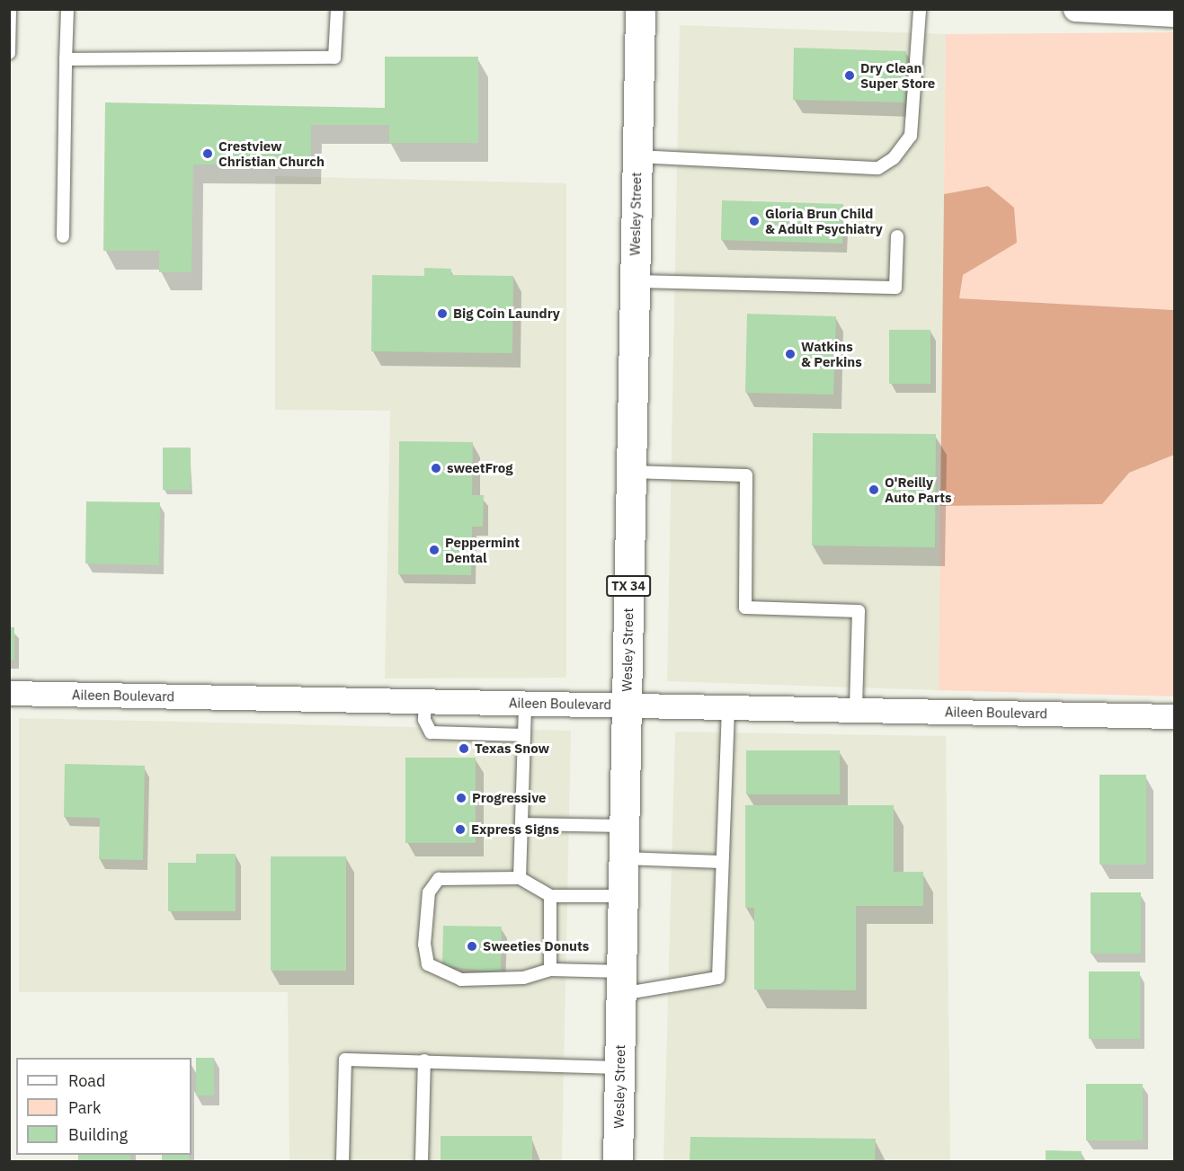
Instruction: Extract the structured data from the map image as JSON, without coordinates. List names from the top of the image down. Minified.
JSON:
{"streets":{"main road":["Wesley Street","TX 34"],"street":["Aileen Boulevard"]},"crossings":[["Wesley Street","Aileen Boulevard"]],"places":["Dry Clean Super Store","Crestview Christian Church","Gloria Brun Child & Adult Psychiatry","Big Coin Laundry","Watkins & Perkins","sweetFrog","O'Reilly Auto Parts","Peppermint Dental","Texas Snow","Progressive","Express Signs","Sweeties Donuts"],"legend":["Road","Park","Building"]}
